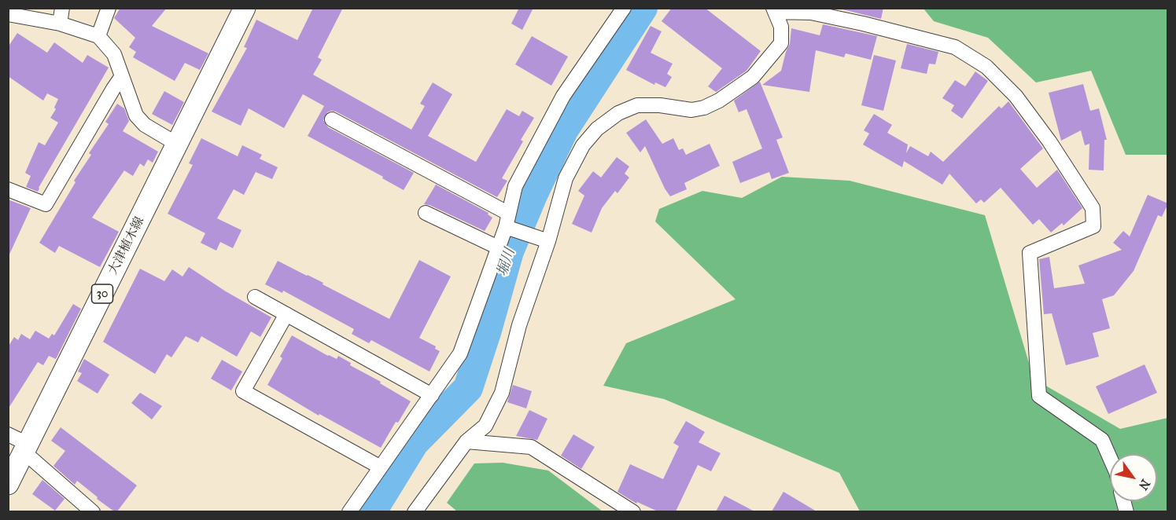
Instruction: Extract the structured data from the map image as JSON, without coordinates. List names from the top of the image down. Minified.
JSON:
{"streets":{"main road":["大津植木線","30"]},"water":["堀川"],"north":"bottom right"}
